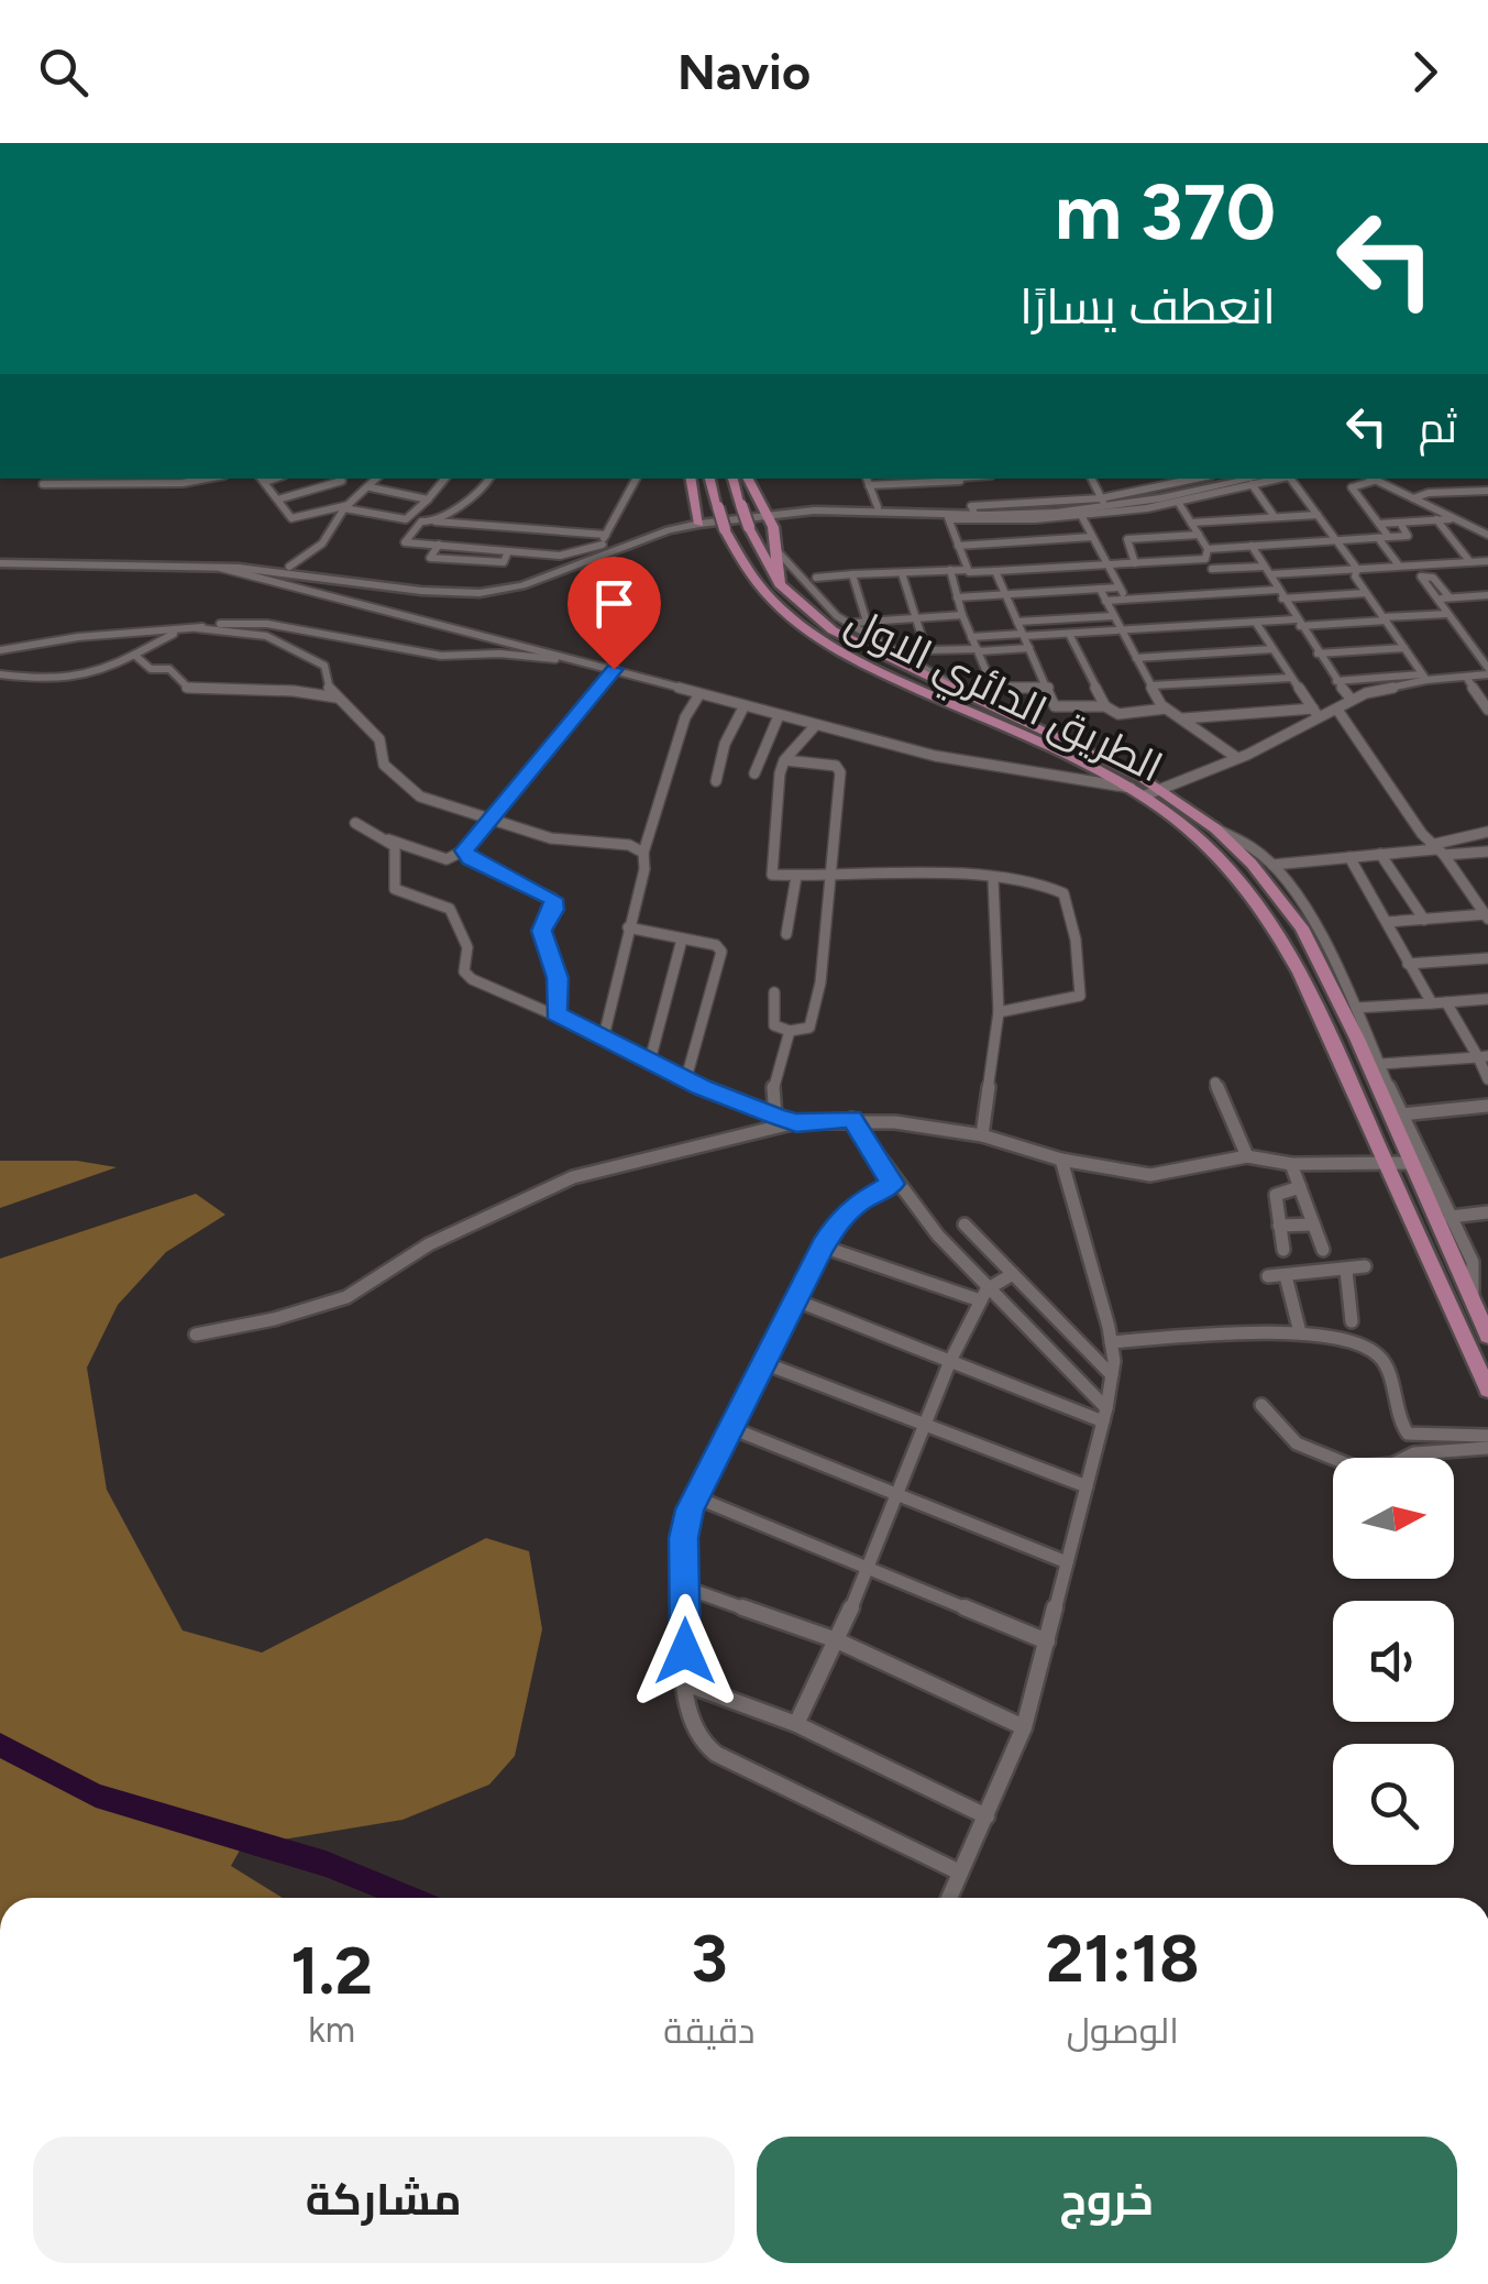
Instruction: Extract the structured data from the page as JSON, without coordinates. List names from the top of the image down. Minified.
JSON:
{"streets":{"main road":["الطريق الدائري الاول"]},"north":"right","page":{"header":"Navio","turn":["370 m","انعطف يسارًا"],"then":"ثم","eta":["21:18","الوصول","3","دقيقة","1.2","km"],"buttons":["خروج","مشاركة"]}}
